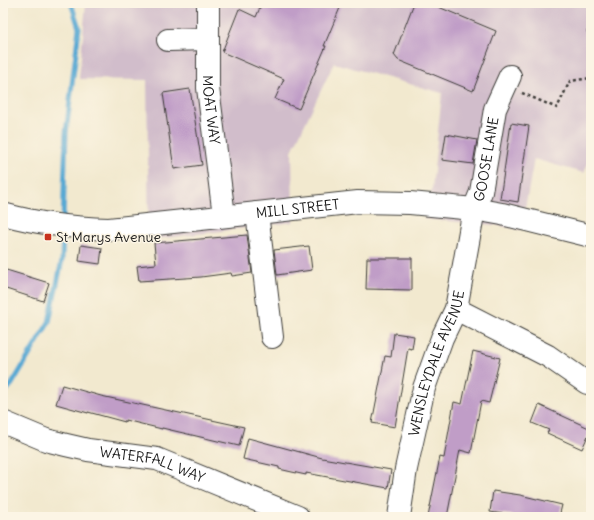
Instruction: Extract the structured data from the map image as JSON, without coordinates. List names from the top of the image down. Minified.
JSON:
{"streets":{"street":["MOAT WAY","GOOSE LANE","MILL STREET","WENSLEYDALE AVENUE","WATERFALL WAY"]},"crossings":[["MOAT WAY","MILL STREET"],["GOOSE LANE","MILL STREET"],["GOOSE LANE","WENSLEYDALE AVENUE"],["MILL STREET","WENSLEYDALE AVENUE"]],"places":{"transit":["St Marys Avenue"]}}
